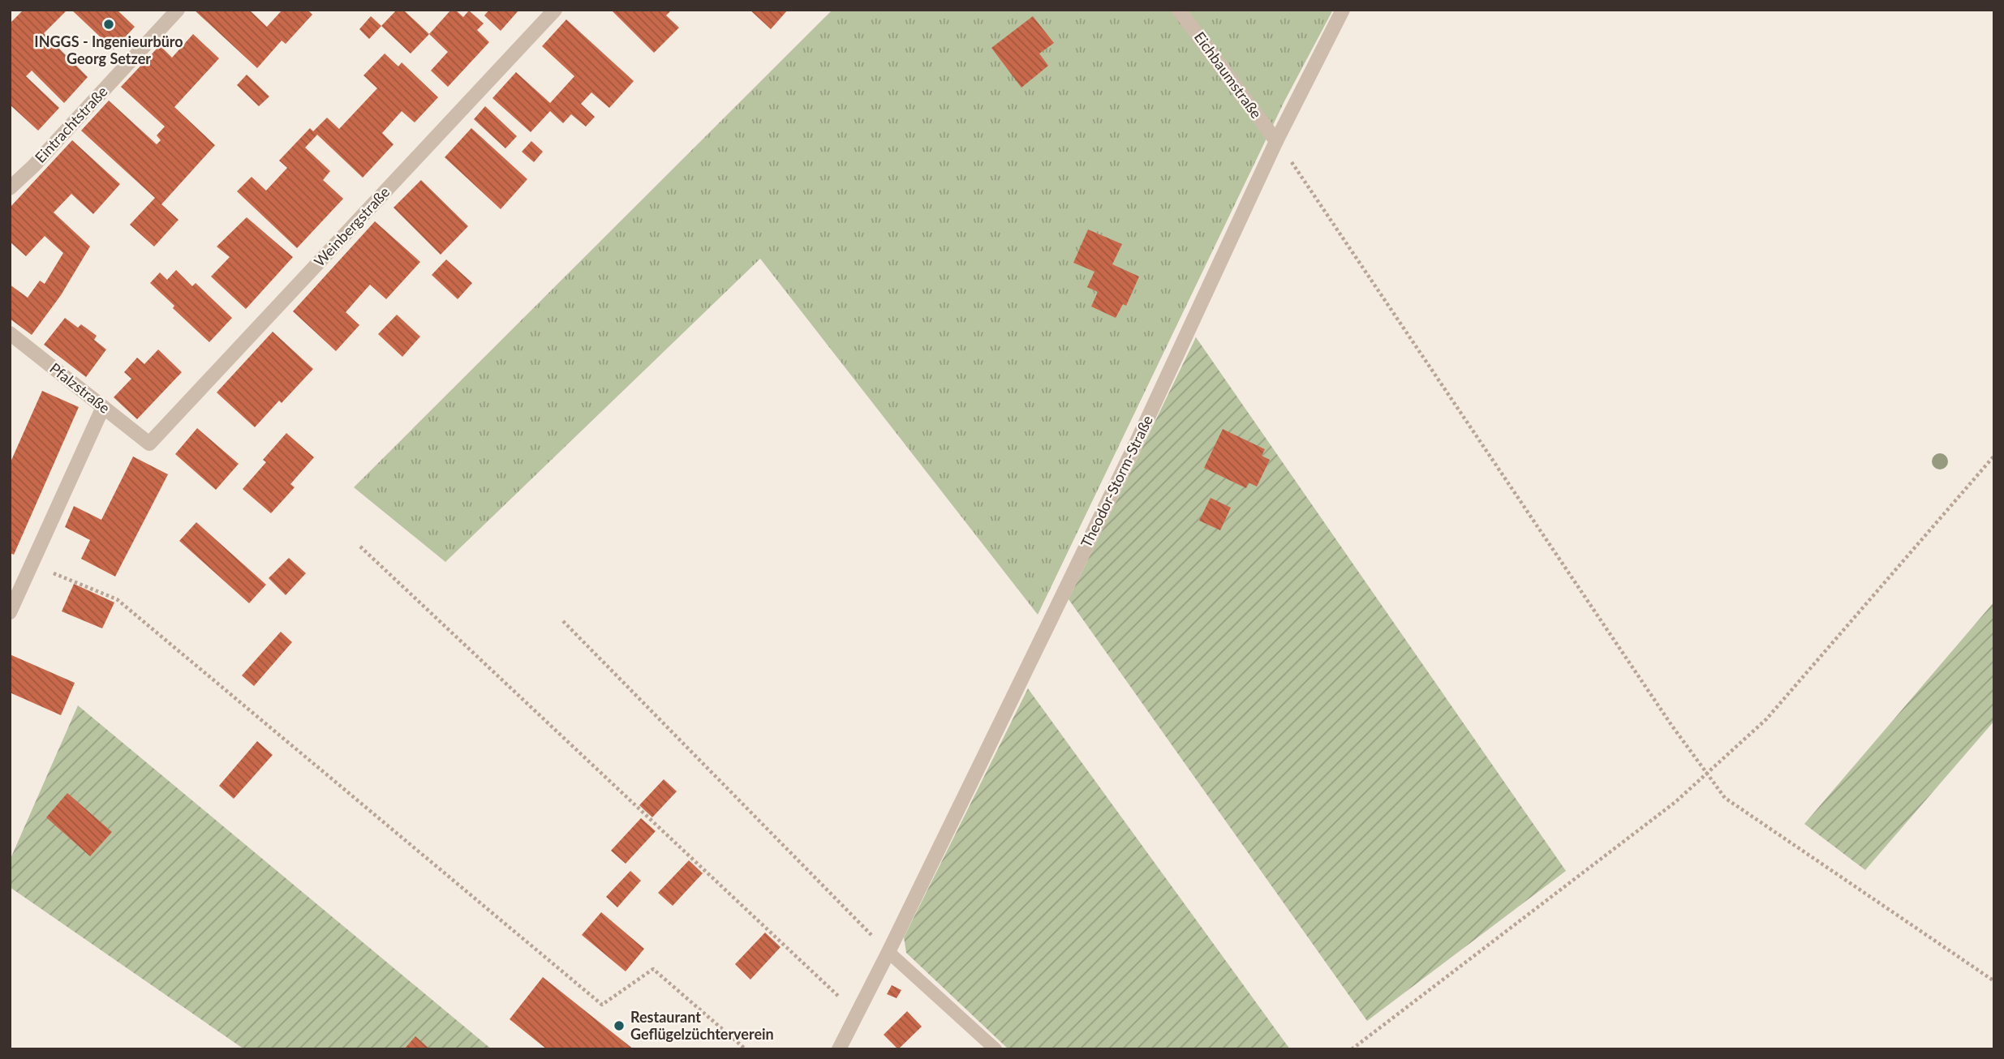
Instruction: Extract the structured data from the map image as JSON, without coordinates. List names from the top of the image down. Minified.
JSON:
{"streets":{"street":["Eichbaumstraße","Eintrachtstraße","Weinbergstraße","Pfalzstraße","Theodor-Storm-Straße"]},"crossings":[["Eichbaumstraße","Theodor-Storm-Straße"],["Weinbergstraße","Pfalzstraße"]],"places":["INGGS - Ingenieurbüro Georg Setzer","Restaurant Geflügelzüchterverein"]}
